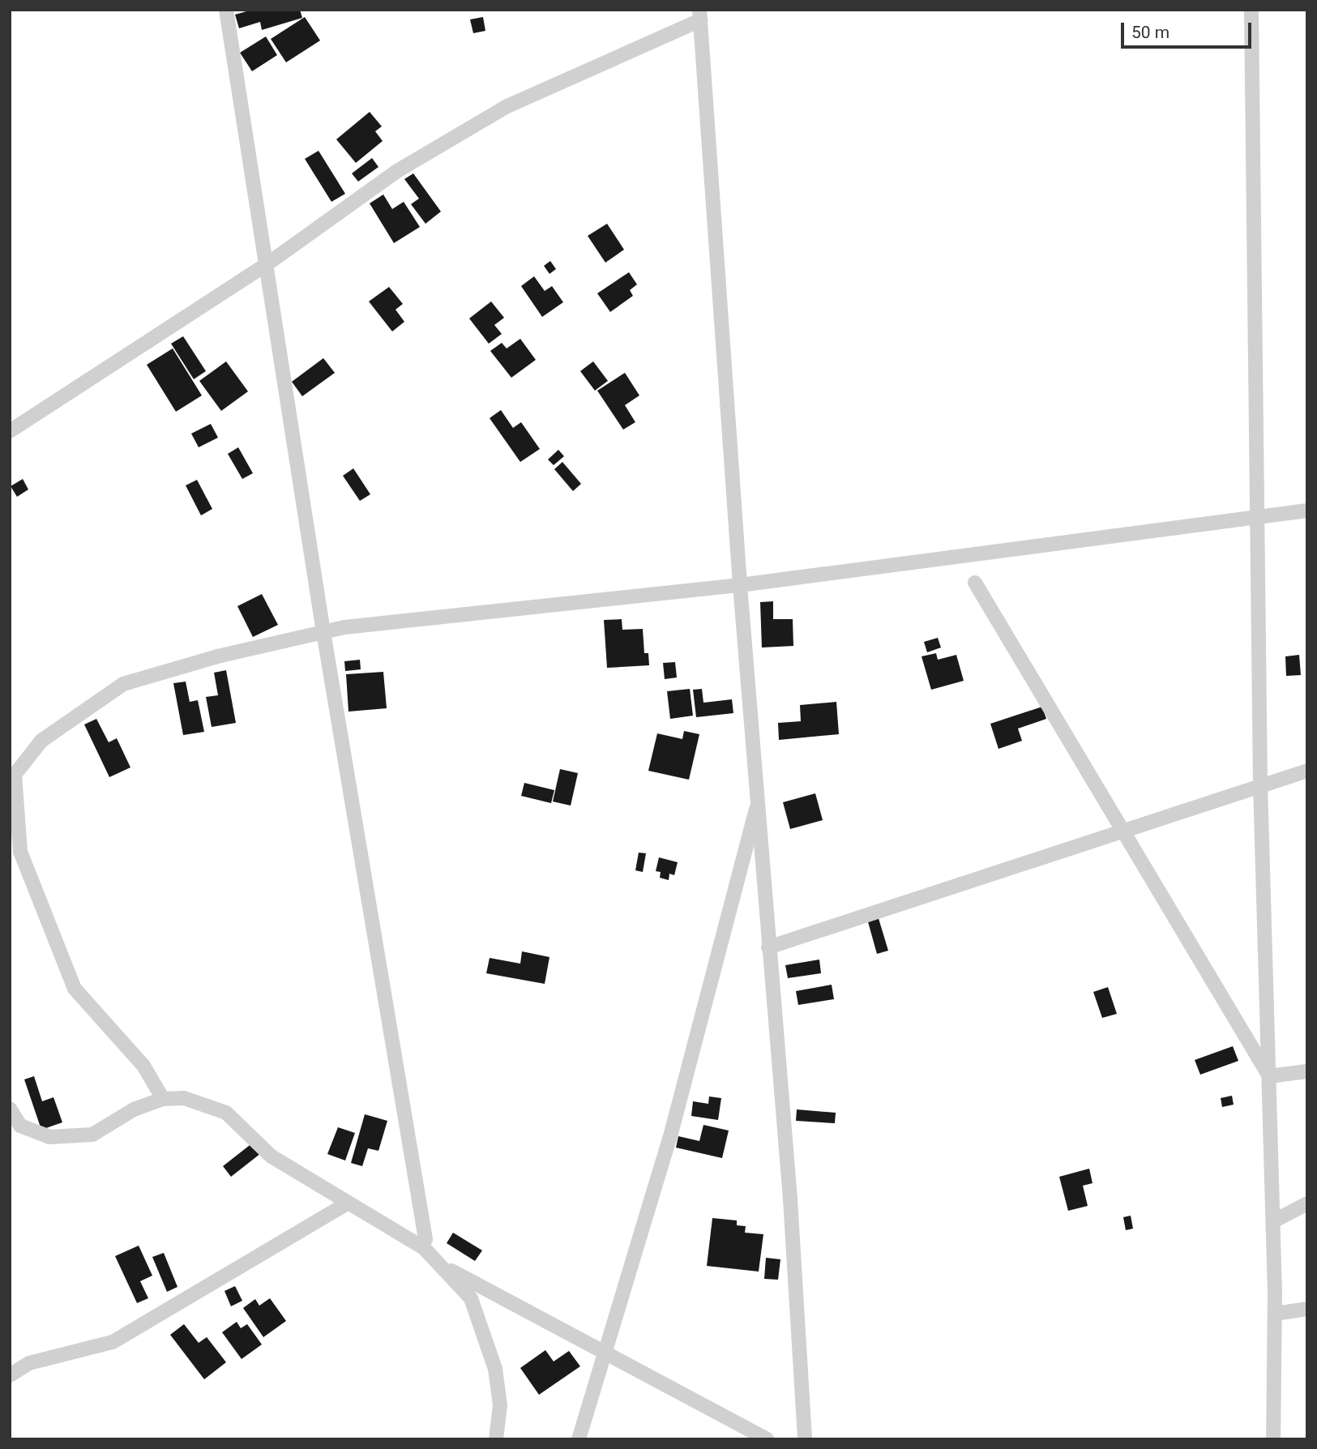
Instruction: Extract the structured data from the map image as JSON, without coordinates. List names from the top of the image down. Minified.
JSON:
{"scale_bar":"50 m"}
